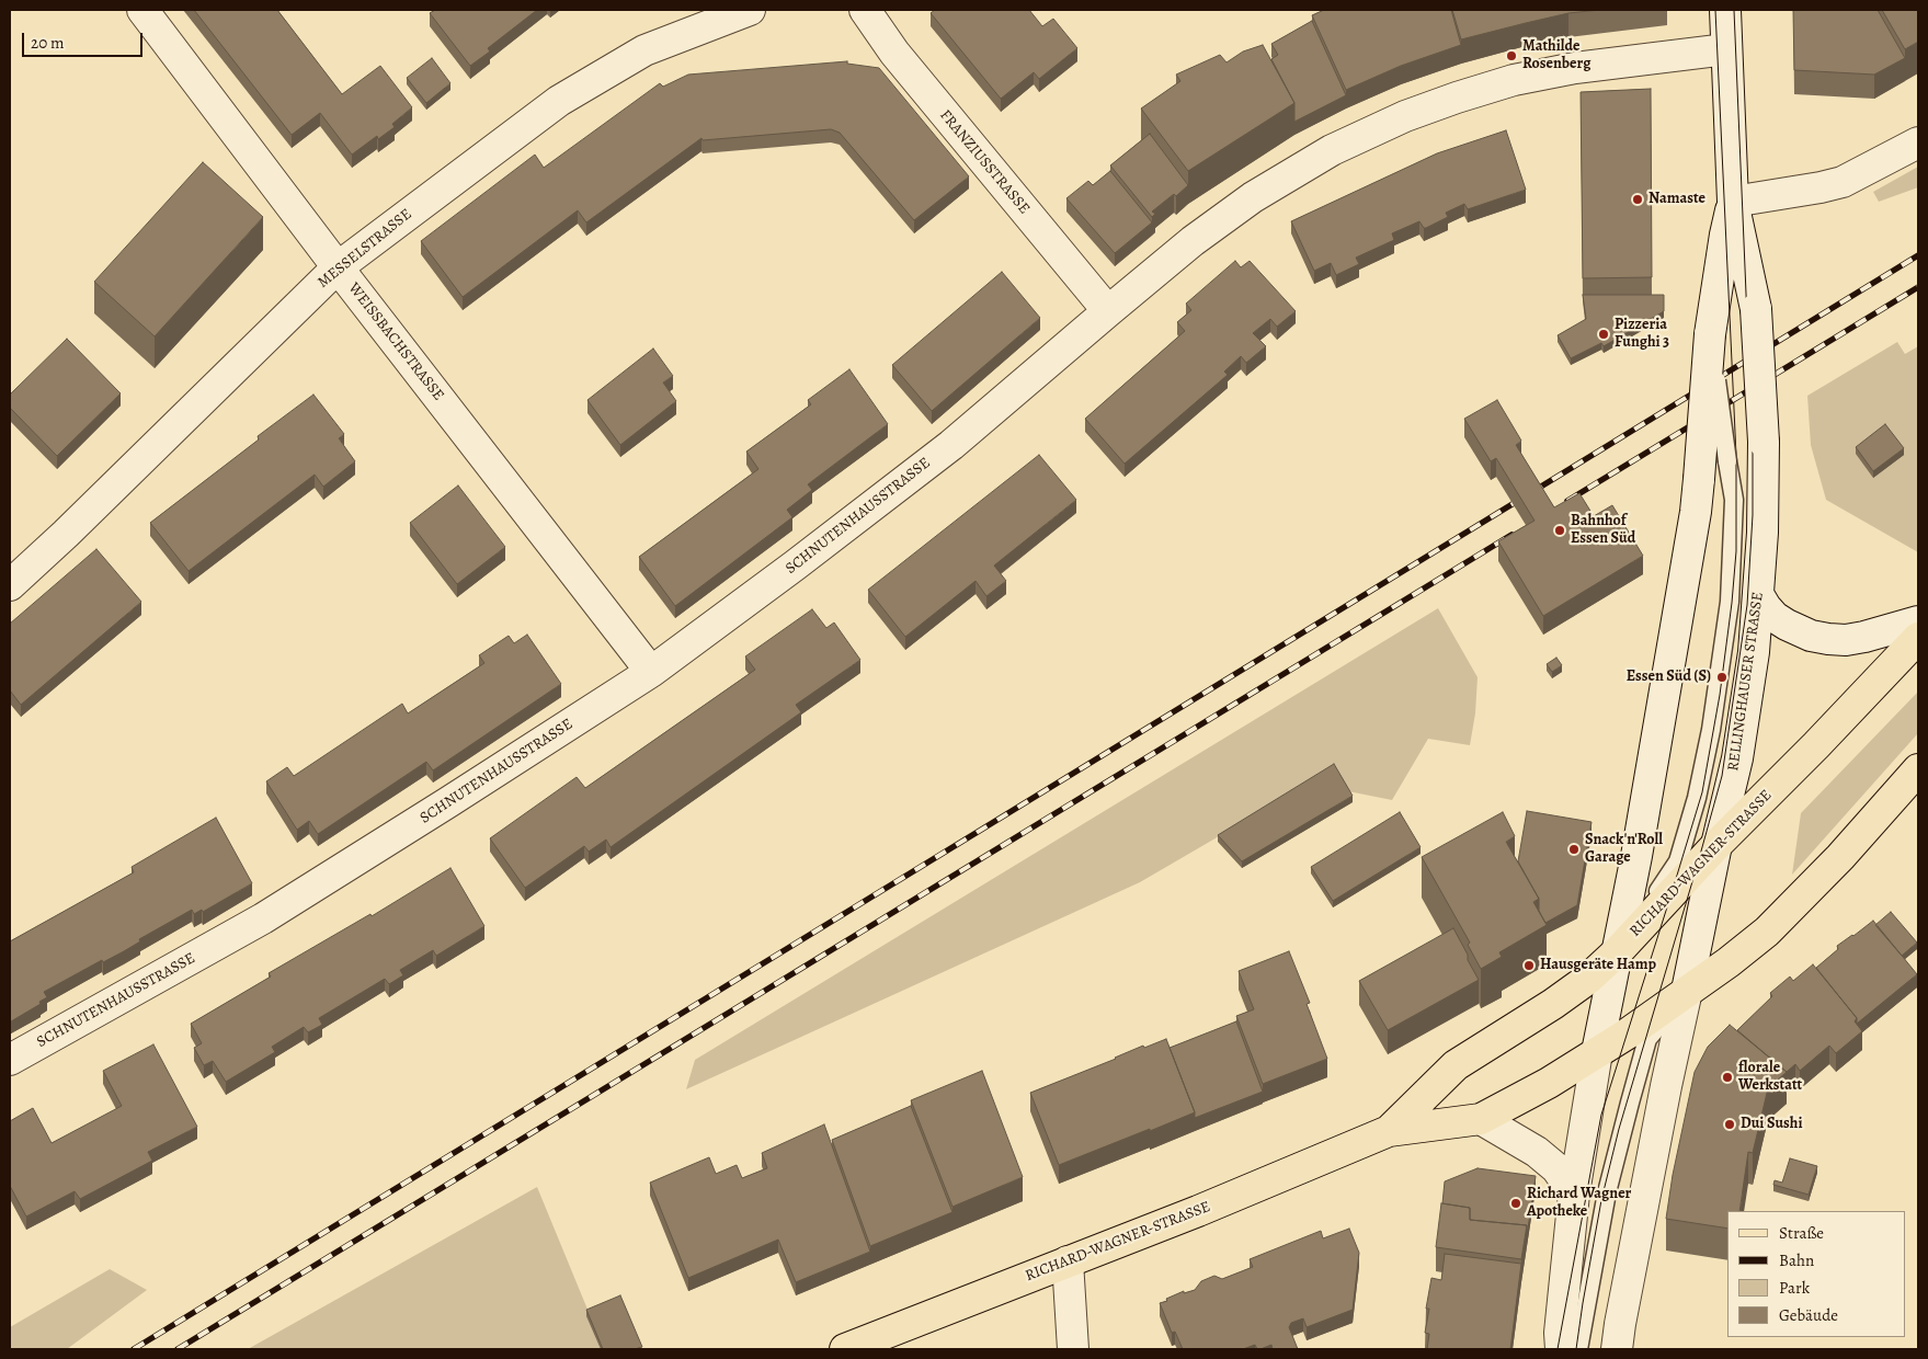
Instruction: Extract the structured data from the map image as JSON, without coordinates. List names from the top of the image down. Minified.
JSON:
{"streets":{"main road":["RICHARD-WAGNER-STRASSE"],"street":["FRANZIUSSTRASSE","MESSELSTRASSE","WEISSBACHSTRASSE","SCHNUTENHAUSSTRASSE","RELLINGHAUSER STRASSE"]},"crossings":[["FRANZIUSSTRASSE","SCHNUTENHAUSSTRASSE"],["MESSELSTRASSE","WEISSBACHSTRASSE"],["WEISSBACHSTRASSE","SCHNUTENHAUSSTRASSE"],["SCHNUTENHAUSSTRASSE","RELLINGHAUSER STRASSE"],["RELLINGHAUSER STRASSE","RICHARD-WAGNER-STRASSE"]],"places":["Mathilde Rosenberg","Namaste","Pizzeria Funghi 3","Bahnhof Essen Süd","Essen Süd (S)","Snack'n'Roll Garage","Hausgeräte Hamp","florale Werkstatt","Dui Sushi","Richard Wagner Apotheke"],"legend":["Straße","Bahn","Park","Gebäude"],"scale_bar":"20 m"}
